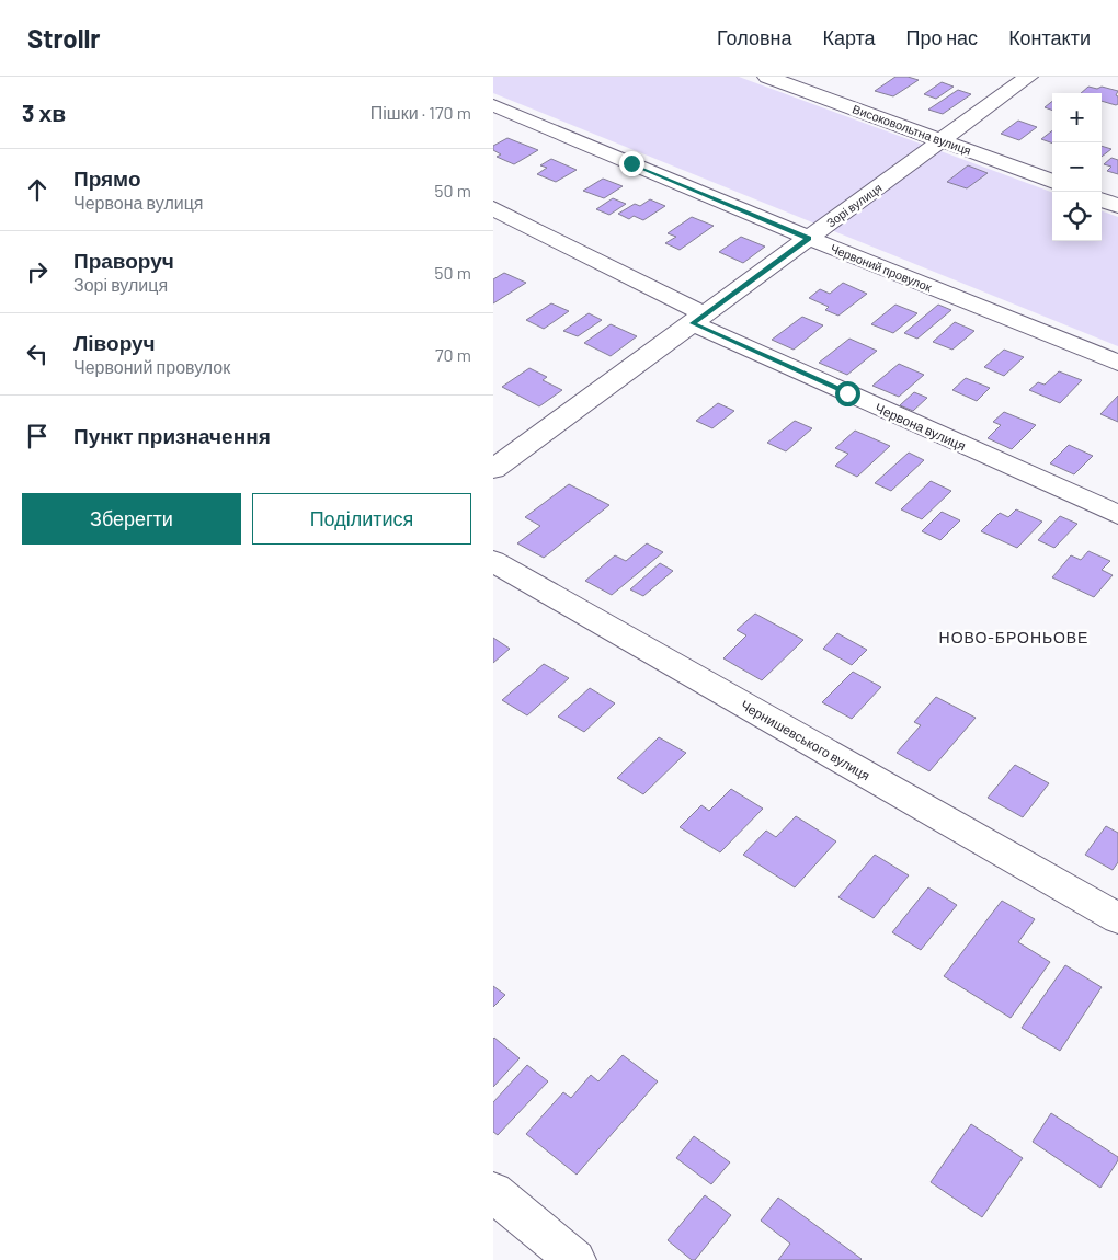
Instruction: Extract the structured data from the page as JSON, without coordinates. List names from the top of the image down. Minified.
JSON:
{"streets":{"street":["Високовольтна вулиця","Зорі вулиця","Червоний провулок","Червона вулиця","Чернишевського вулиця"]},"crossings":[["Високовольтна вулиця","Зорі вулиця"],["Зорі вулиця","Червоний провулок"],["Зорі вулиця","Червона вулиця"]],"districts":["НОВО-БРОНЬОВЕ"],"page":{"header":"Strollr","nav":["Головна","Карта","Про нас","Контакти"],"heading":["3 хв","Пішки · 170 m"],"map_buttons":["+","−"],"list":[["Прямо","Червона вулиця","50 m"],["Праворуч","Зорі вулиця","50 m"],["Ліворуч","Червоний провулок","70 m"],"Пункт призначення"],"buttons":["Зберегти","Поділитися"]}}
